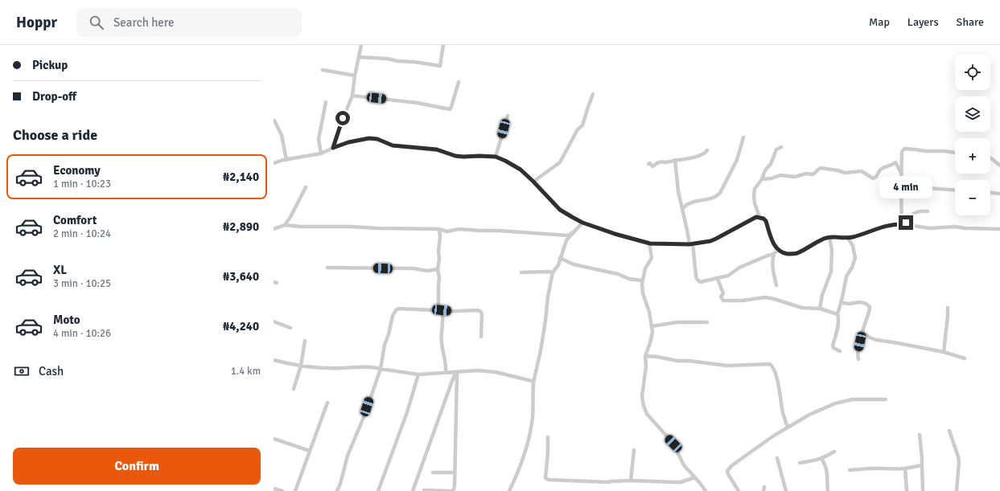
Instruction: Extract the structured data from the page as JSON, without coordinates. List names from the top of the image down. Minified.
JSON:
{"page":{"header":"Hoppr","search":"Search here","nav":["Map","Layers","Share"],"banner":["Pickup","Drop-off"],"map_buttons":["+","−"],"heading":"Choose a ride","list":[{"name":"Economy","note":"1 min · 10:23","value":"₦2,140"},{"name":"Comfort","note":"2 min · 10:24","value":"₦2,890"},{"name":"XL","note":"3 min · 10:25","value":"₦3,640"},{"name":"Moto","note":"4 min · 10:26","value":"₦4,240"}],"bubble":"4 min","pay":["Cash","1.4 km"],"buttons":"Confirm"}}
